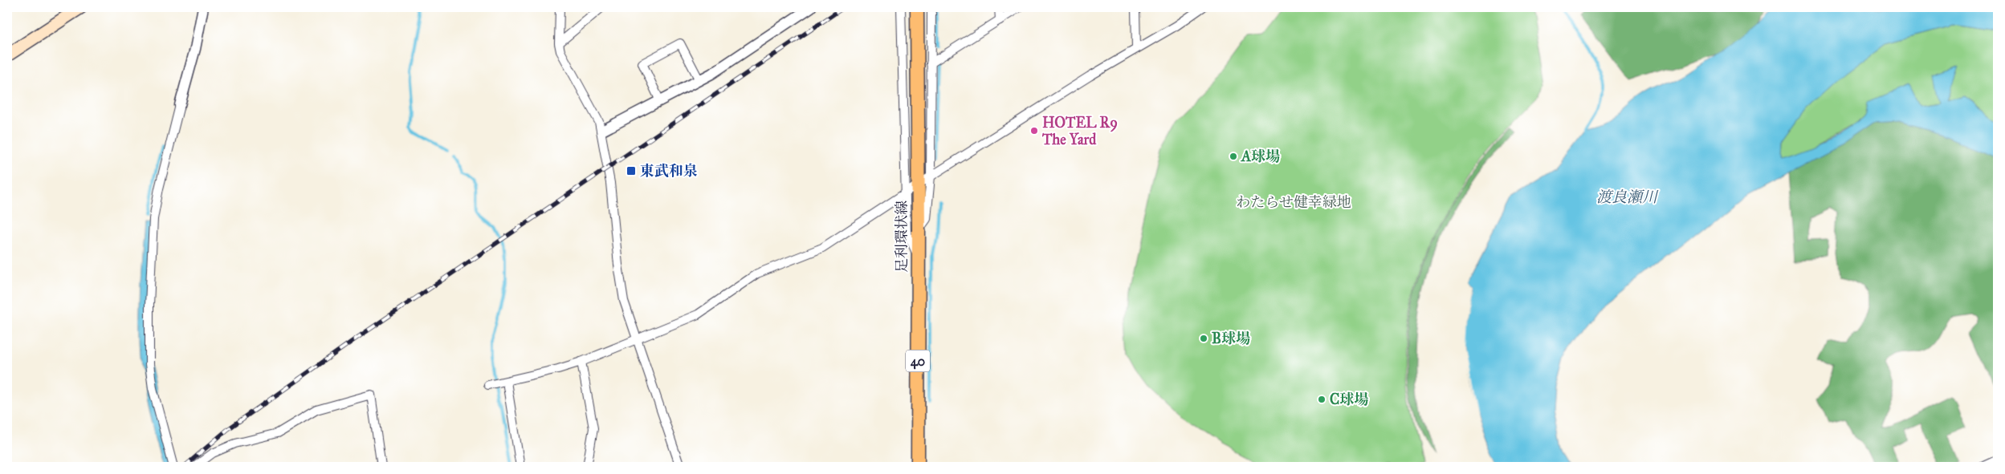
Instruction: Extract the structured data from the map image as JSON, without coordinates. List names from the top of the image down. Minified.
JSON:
{"streets":{"main road":["足利環状線","40"]},"water":["渡良瀬川"],"parks":["わたらせ健幸緑地"],"places":{"other":["HOTEL R9 The Yard","A球場","B球場","C球場"],"transit":["東武和泉"]}}
